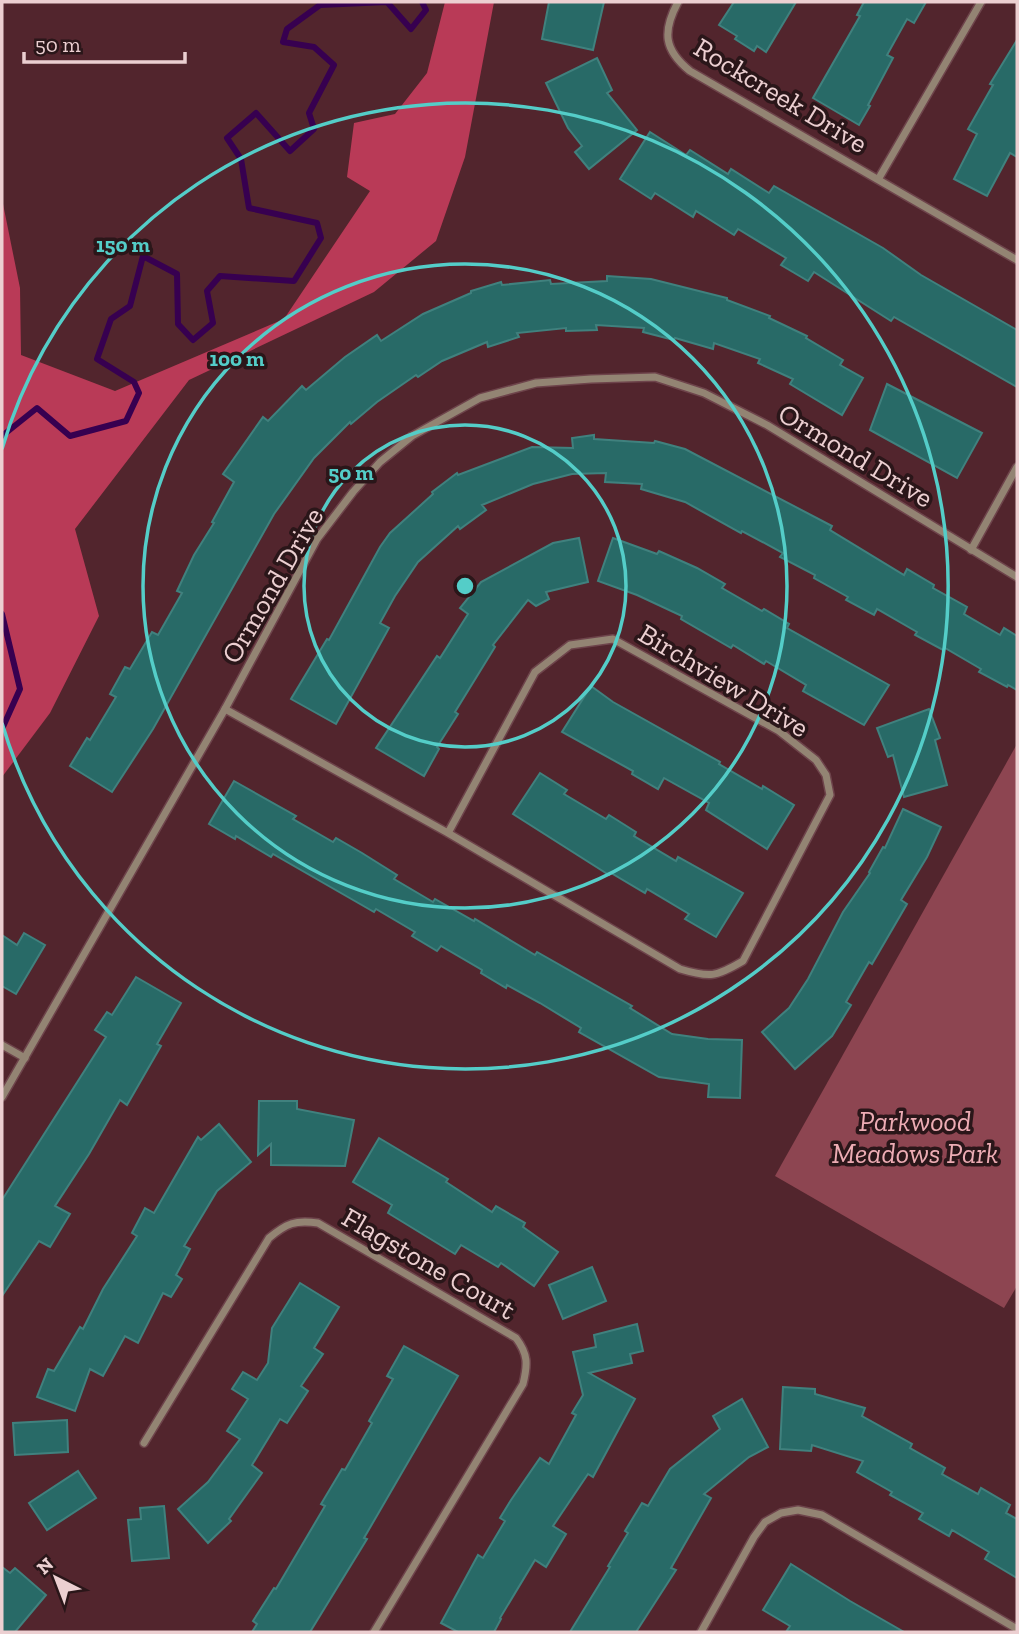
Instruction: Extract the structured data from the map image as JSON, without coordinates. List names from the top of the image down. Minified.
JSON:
{"streets":{"street":["Rockcreek Drive","Ormond Drive","Birchview Drive","Flagstone Court"]},"crossings":[["Ormond Drive","Birchview Drive"]],"parks":["Parkwood Meadows Park"],"scale_bar":"50 m","north":"top left","rings":["150 m","100 m","50 m"]}
